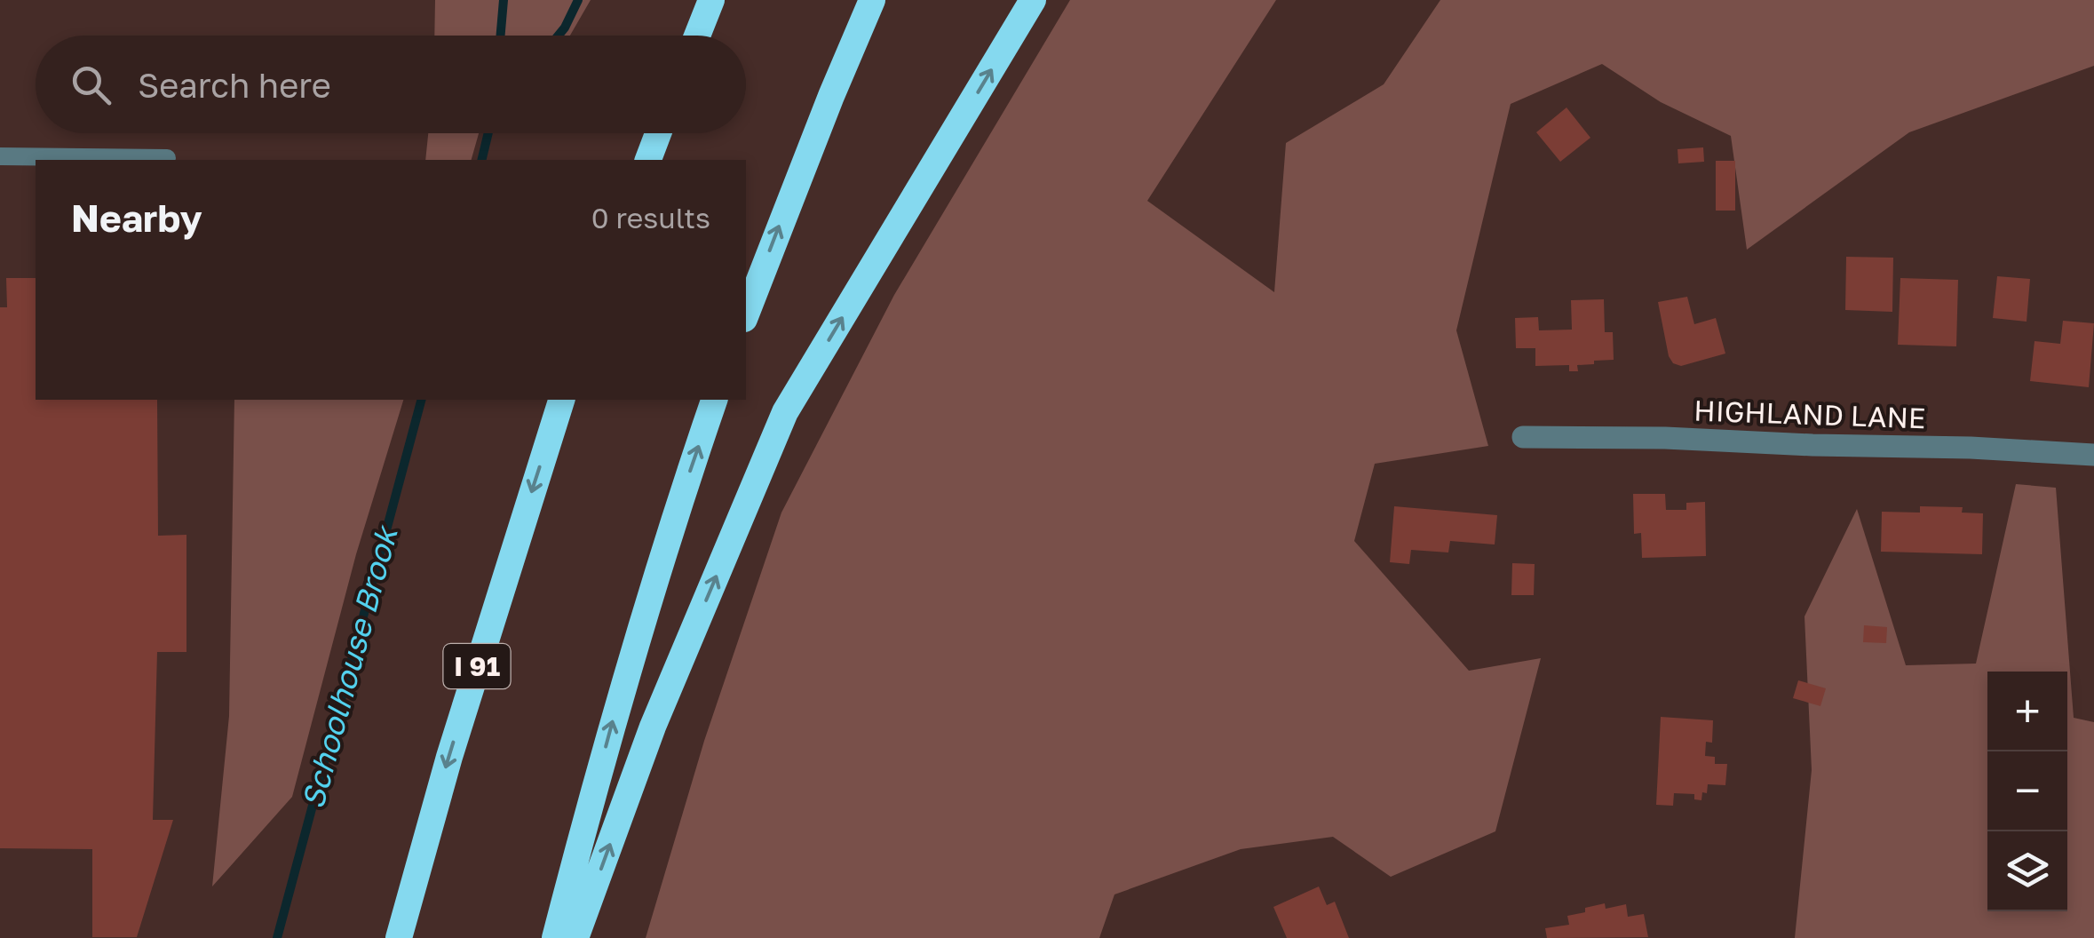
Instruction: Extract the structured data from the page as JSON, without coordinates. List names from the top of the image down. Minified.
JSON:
{"streets":{"highway":["I 91"],"street":["HIGHLAND LANE"]},"water":["Schoolhouse Brook"],"page":{"search":"Search here","heading":["Nearby","0 results"],"map_buttons":["+","−"]}}
